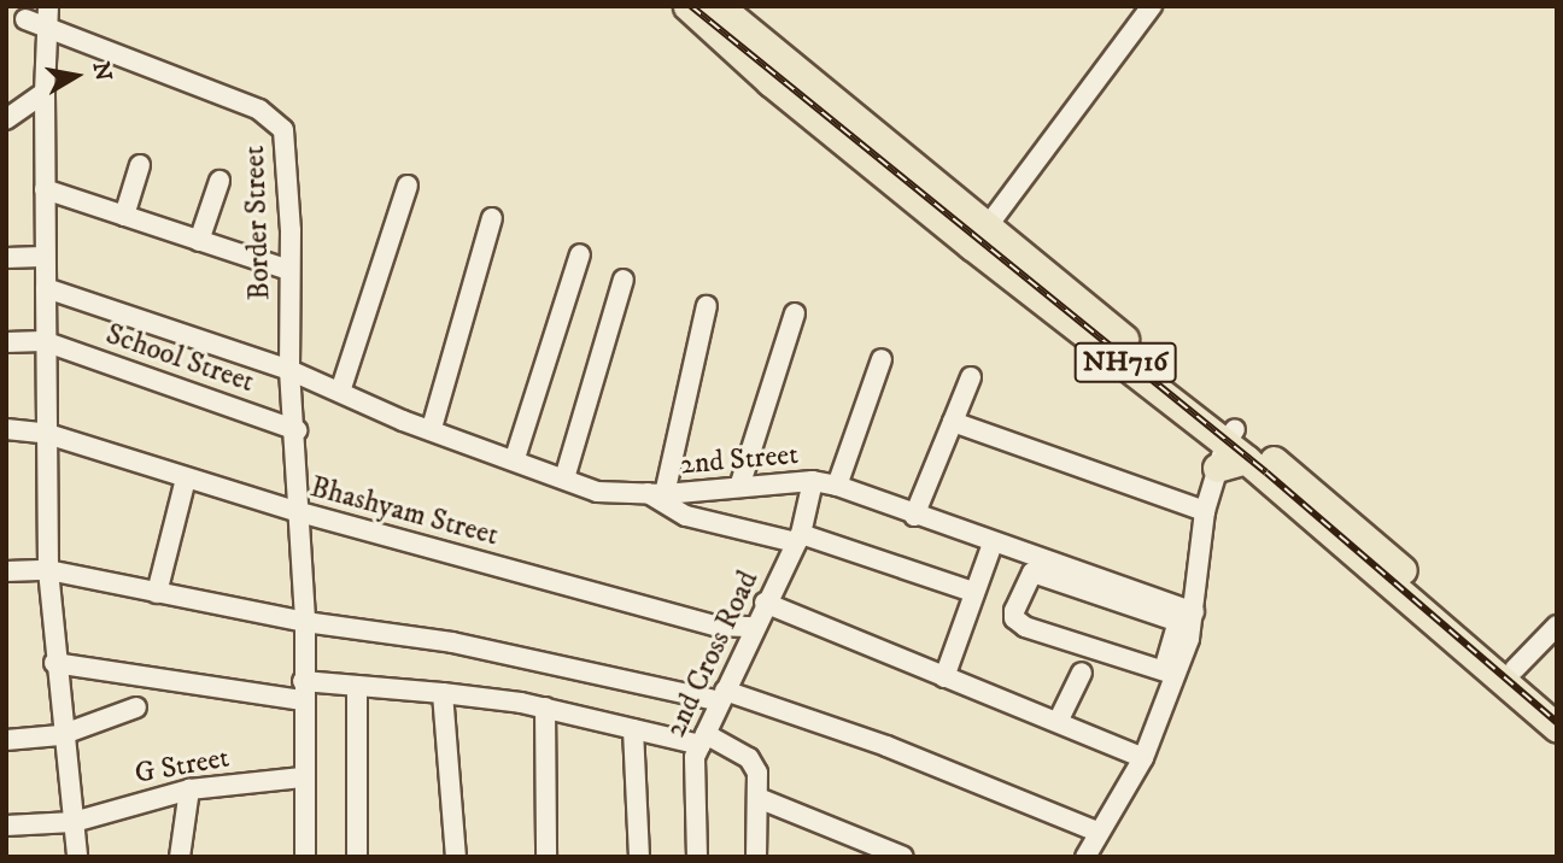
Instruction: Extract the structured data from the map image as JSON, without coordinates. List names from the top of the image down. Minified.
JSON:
{"streets":{"highway":["NH716"],"street":["Border Street","School Street","2nd Street","Bhashyam Street","2nd Cross Road","G Street"]},"crossings":[["Border Street","School Street"],["Border Street","2nd Street"],["Border Street","Bhashyam Street"],["Border Street","G Street"],["2nd Street","2nd Cross Road"],["Bhashyam Street","2nd Cross Road"]],"north":"right"}
